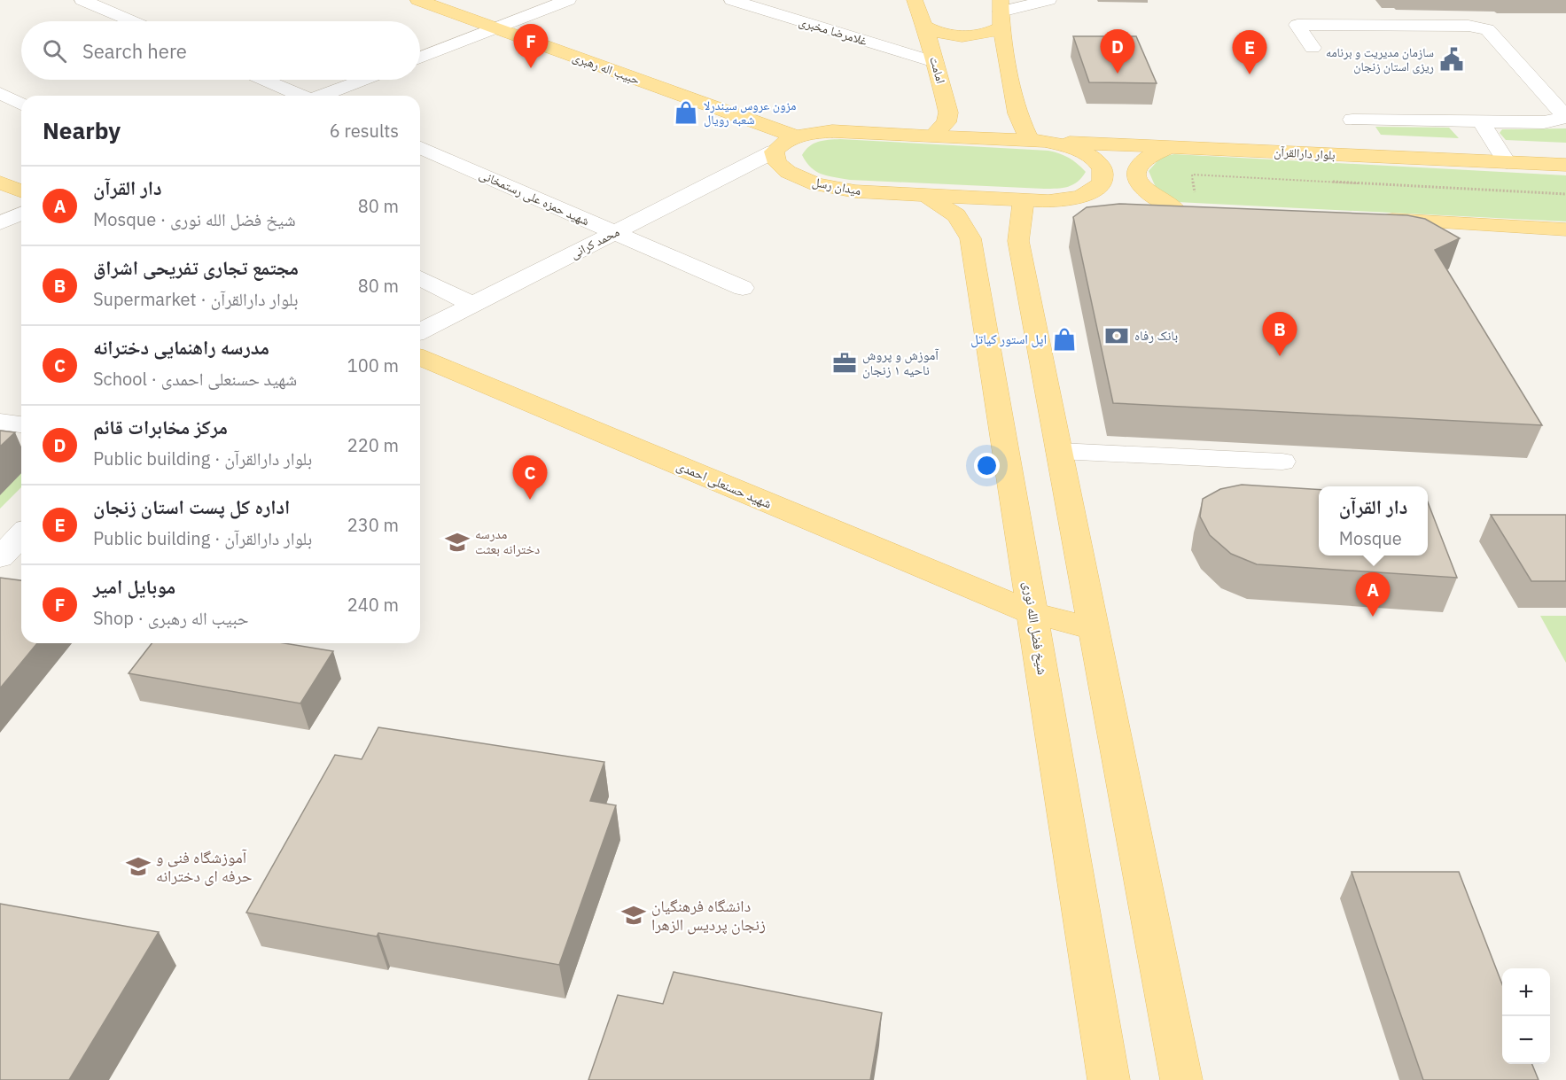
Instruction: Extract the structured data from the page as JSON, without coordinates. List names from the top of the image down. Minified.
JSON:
{"streets":{"main road":["حبیب اله رهبری","امامت","بلوار دارالقرآن","میدان رسل","شهید حسنعلی احمدی","شیخ فضل الله نوری"],"street":["غلامرضا مخبری","شهید حمزه علی رستمخانی","محمد کرانی"]},"crossings":[["غلامرضا مخبری","امامت"],["حبیب اله رهبری","میدان رسل"],["امامت","میدان رسل"],["بلوار دارالقرآن","میدان رسل"],["میدان رسل","محمد کرانی"],["میدان رسل","شیخ فضل الله نوری"],["شهید حمزه علی رستمخانی","محمد کرانی"],["شهید حسنعلی احمدی","شیخ فضل الله نوری"]],"places":{"public building":["سازمان مدیریت و برنامه ریزی استان زنجان"],"shop":["مزون عروس سیندرلا شعبه رویال","اپل استور کیاتل"],"bank":["بانک رفاه"],"office":["آموزش و پروش ناحیه ۱ زنجان"],"school or university":["مدرسه دخترانه بعثت","آموزشگاه فنی و حرفه ای دخترانه","دانشگاه فرهنگیان زنجان پردیس الزهرا"]},"page":{"search":"Search here","pins":["F","D","E","B","C","A"],"heading":["Nearby","6 results"],"list":[{"mark":"A","name":"دار القرآن","note":"Mosque · شیخ فضل الله نوری","value":"80 m"},{"mark":"B","name":"مجتمع تجاری تفریحی اشراق","note":"Supermarket · بلوار دارالقرآن","value":"80 m"},{"mark":"C","name":"مدرسه راهنمایی دخترانه","note":"School · شهید حسنعلی احمدی","value":"100 m"},{"mark":"D","name":"مرکز مخابرات قائم","note":"Public building · بلوار دارالقرآن","value":"220 m"},{"mark":"E","name":"اداره کل پست استان زنجان","note":"Public building · بلوار دارالقرآن","value":"230 m"},{"mark":"F","name":"موبایل امیر","note":"Shop · حبیب اله رهبری","value":"240 m"}],"popup":["دار القرآن","Mosque"],"map_buttons":["+","−"]}}
